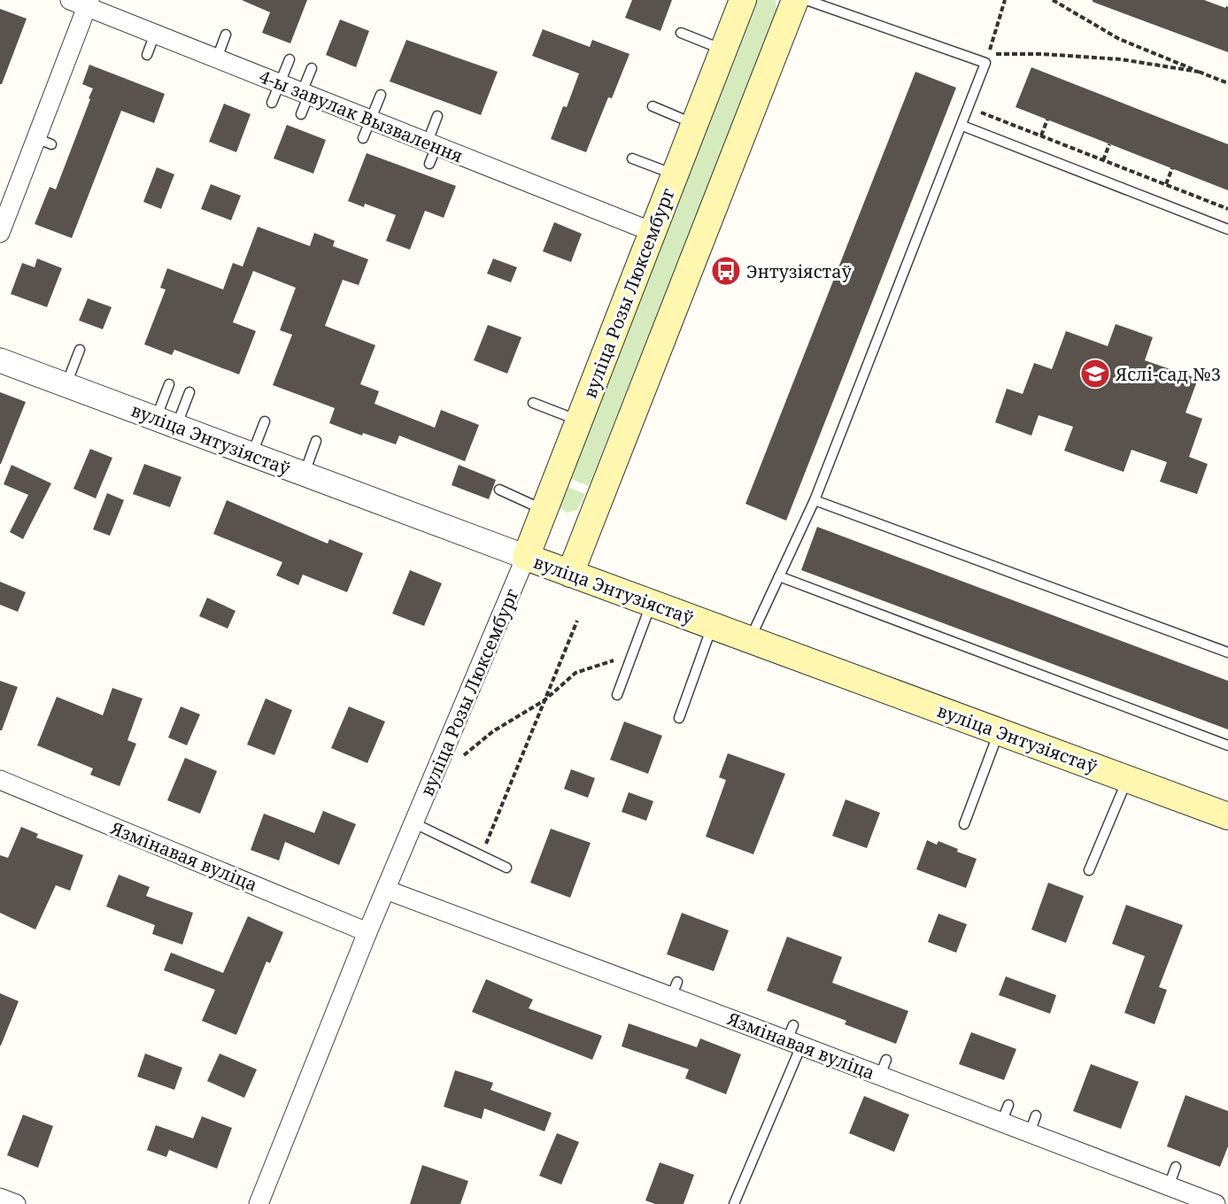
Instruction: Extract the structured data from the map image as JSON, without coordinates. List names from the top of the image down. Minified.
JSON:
{"streets":{"main road":["вуліца Розы Люксембург","вуліца Энтузіястаў"],"street":["4-ы завулак Вызвалення","Язмінавая вуліца"]},"crossings":[["4-ы завулак Вызвалення","вуліца Розы Люксембург"],["вуліца Розы Люксембург","вуліца Энтузіястаў"],["вуліца Розы Люксембург","Язмінавая вуліца"]],"places":{"bus stop":["Энтузіястаў"],"school or university":["Яслі-сад №3"]}}
